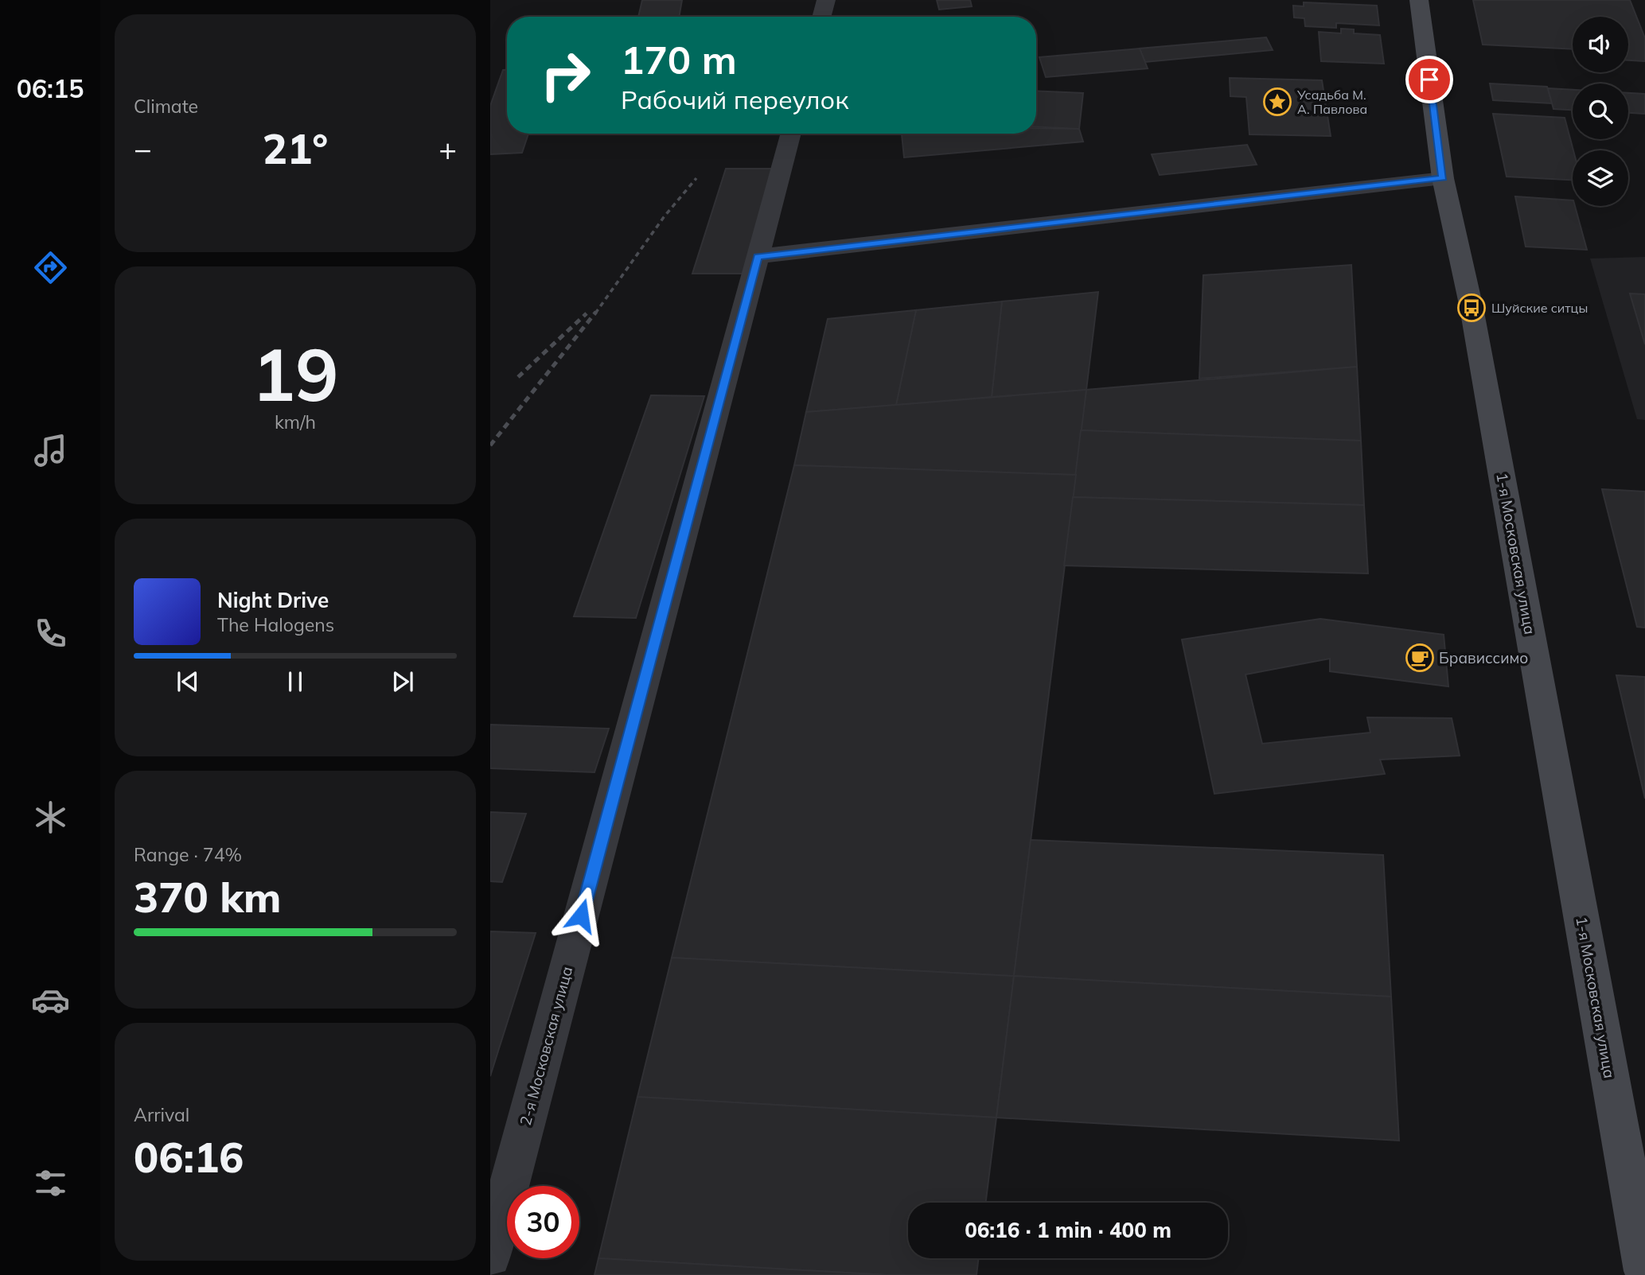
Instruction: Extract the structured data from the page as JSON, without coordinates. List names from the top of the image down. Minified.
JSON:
{"streets":{"main road":["1-я Московская улица"],"street":["2-я Московская улица"]},"places":{"place":["Усадьба М. А. Павлова"],"bus stop":["Шуйские ситцы"],"cafe":["Брависсимо"]},"page":{"tabs":"06:15","tile":["Climate",["19","km/h"],["Range · 74%","370 km"],["Arrival","06:16"]],"turn":["170 m","Рабочий переулок"],"heat":["−","21°","+"],"song":["Night Drive","The Halogens"],"limit":"30","trip":"06:16 · 1 min · 400 m"}}
